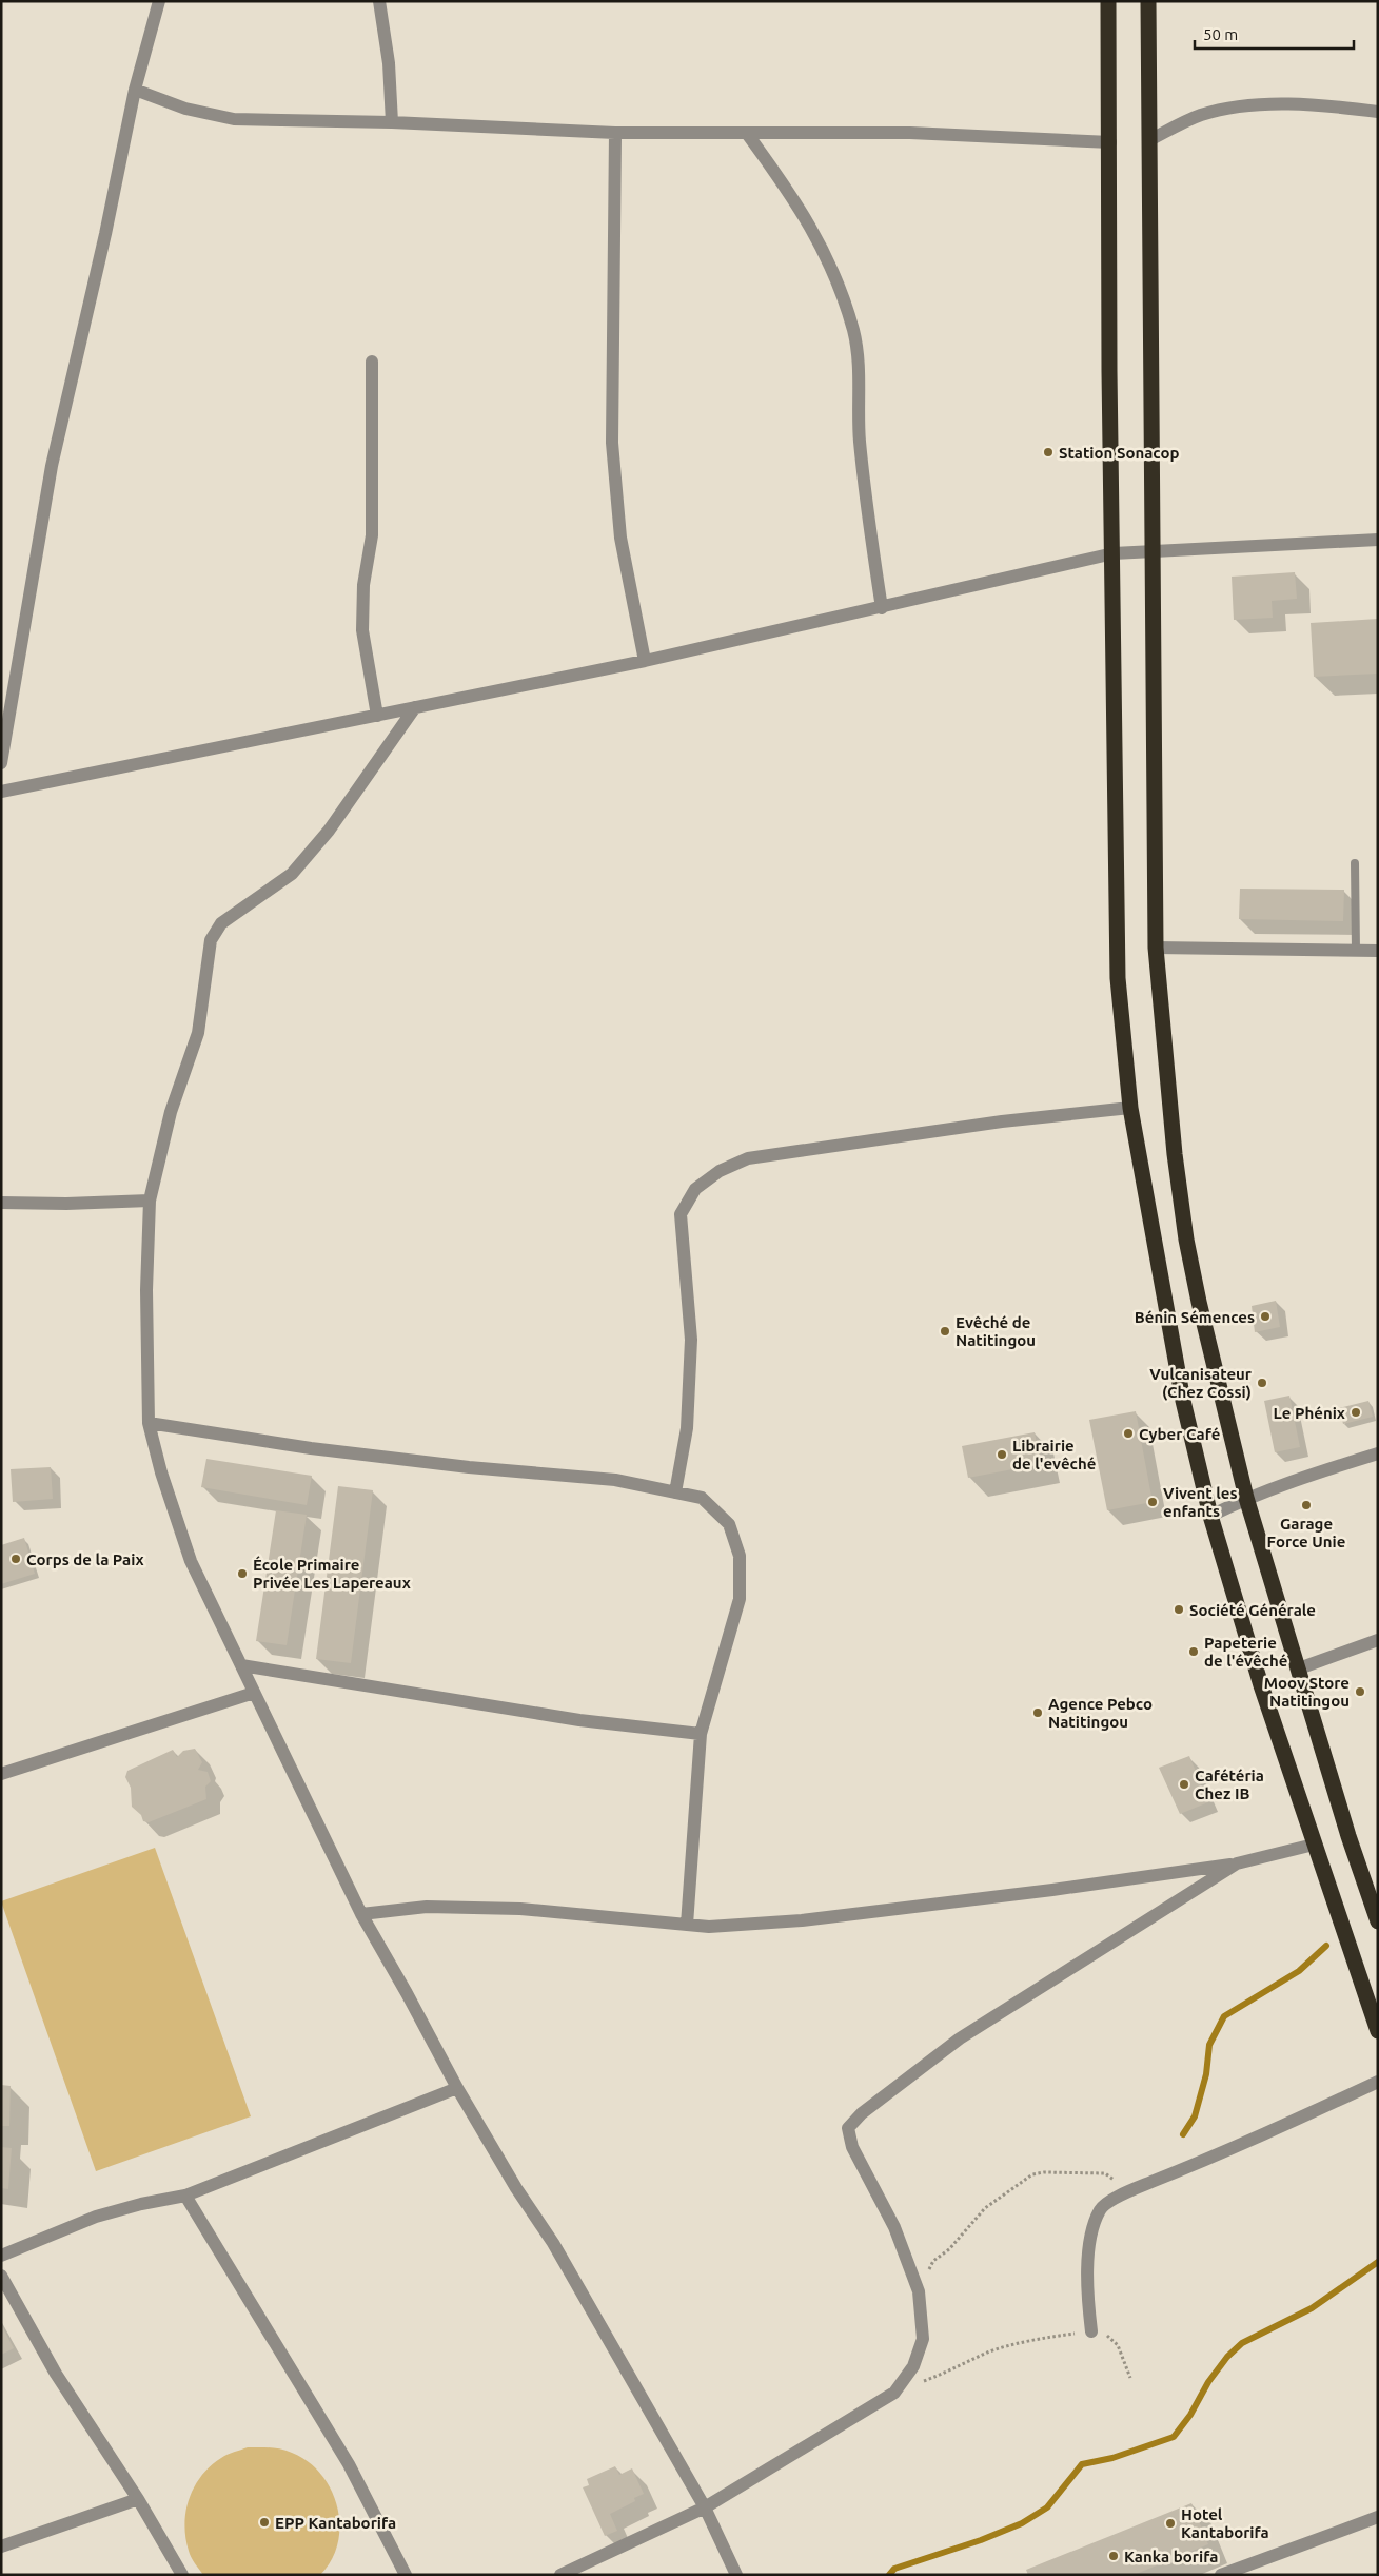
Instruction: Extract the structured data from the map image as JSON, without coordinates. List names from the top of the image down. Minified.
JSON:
{"places":["Station Sonacop","Bénin Sémences","Evêché de Natitingou","Vulcanisateur (Chez Cossi)","Le Phénix","Cyber Café","Librairie de l'evêché","Vivent les enfants","Garage Force Unie","Corps de la Paix","École Primaire Privée Les Lapereaux","Société Générale","Papeterie de l'évêché","Moov Store Natitingou","Agence Pebco Natitingou","Cafétéria Chez IB","EPP Kantaborifa","Hotel Kantaborifa","Kanka borifa"],"scale_bar":"50 m"}
